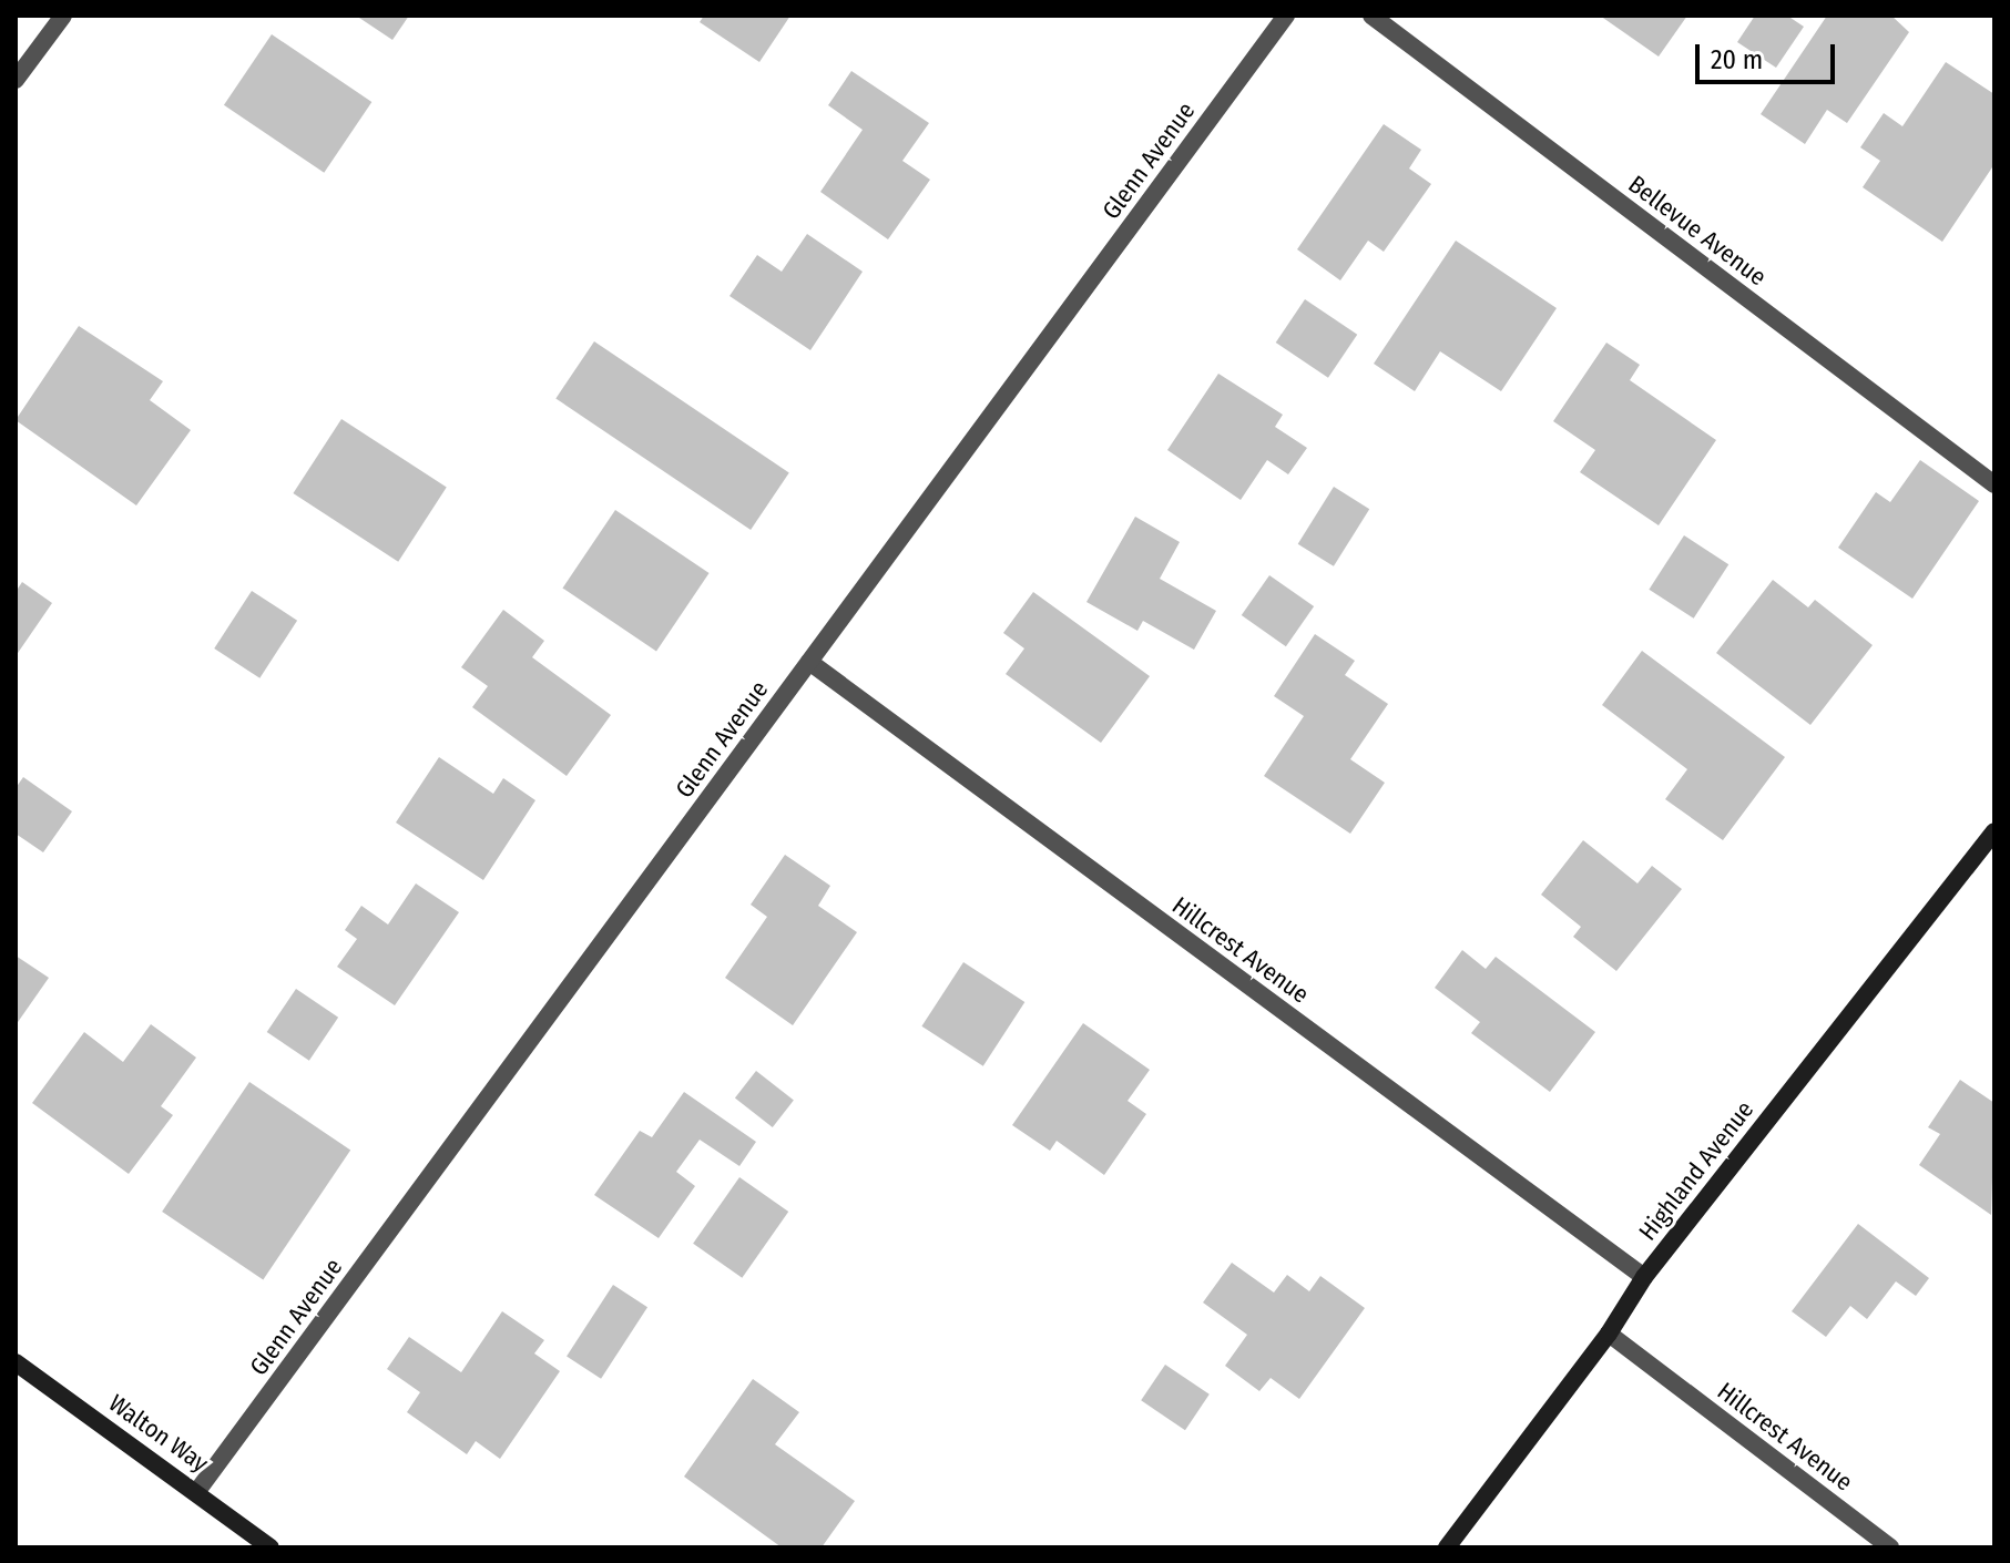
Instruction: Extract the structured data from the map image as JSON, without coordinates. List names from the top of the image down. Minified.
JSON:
{"streets":{"main road":["Highland Avenue","Walton Way"],"street":["Glenn Avenue","Bellevue Avenue","Hillcrest Avenue"]},"crossings":[["Glenn Avenue","Hillcrest Avenue"],["Glenn Avenue","Walton Way"],["Hillcrest Avenue","Highland Avenue"]],"scale_bar":"20 m"}
